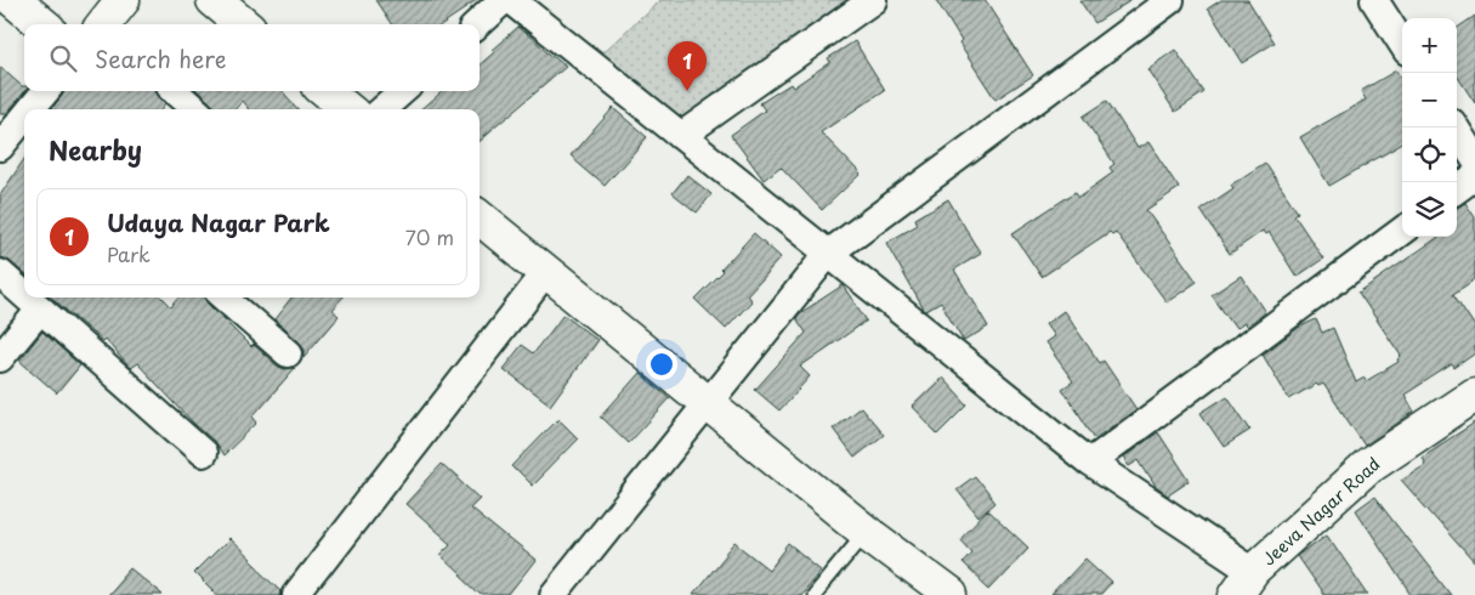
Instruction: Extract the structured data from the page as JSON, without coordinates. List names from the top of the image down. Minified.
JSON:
{"streets":{"street":["Jeeva Nagar Road"]},"page":{"map_buttons":["+","−"],"search":"Search here","pins":"1","heading":"Nearby","list":[{"mark":"1","name":"Udaya Nagar Park","note":"Park","value":"70 m"}]}}
